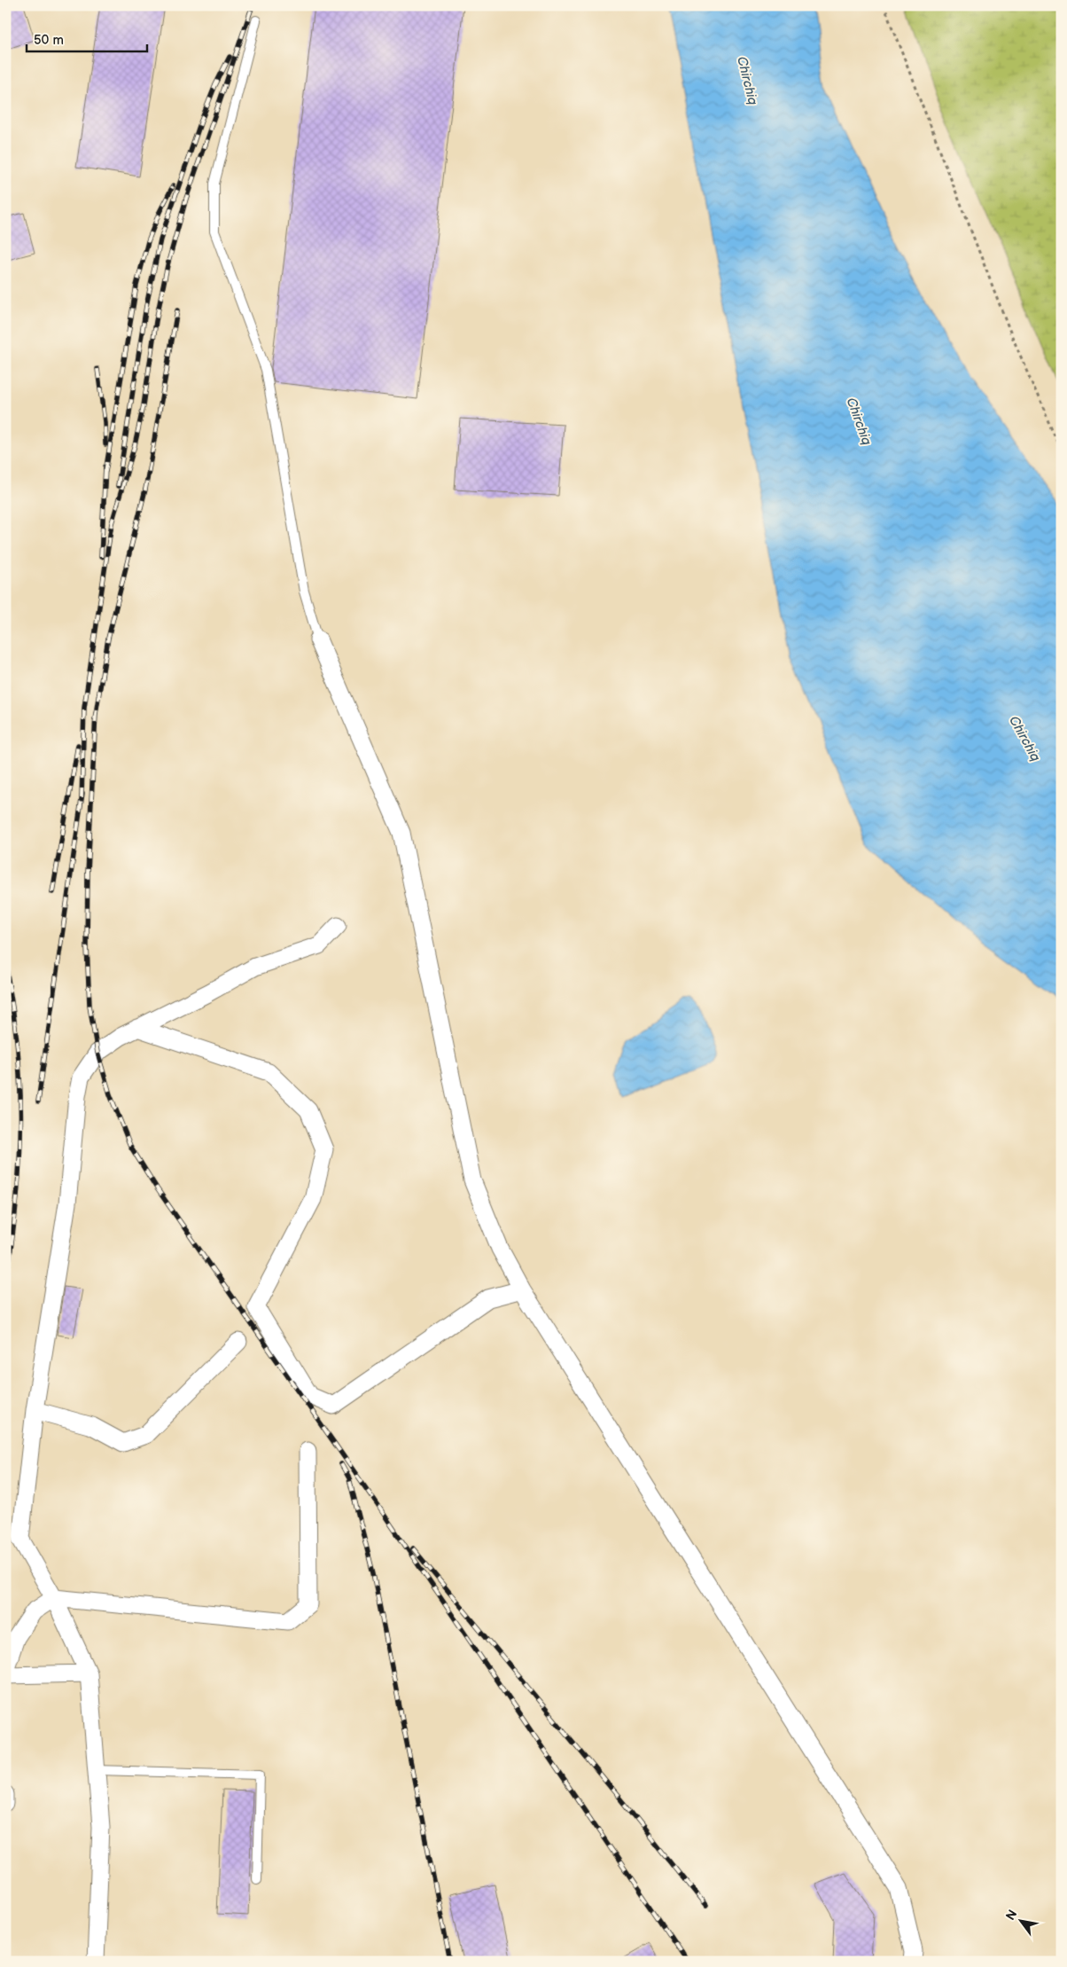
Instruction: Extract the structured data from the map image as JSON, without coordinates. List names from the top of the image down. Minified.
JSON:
{"water":["Chirchiq"],"scale_bar":"50 m","north":"top left"}
